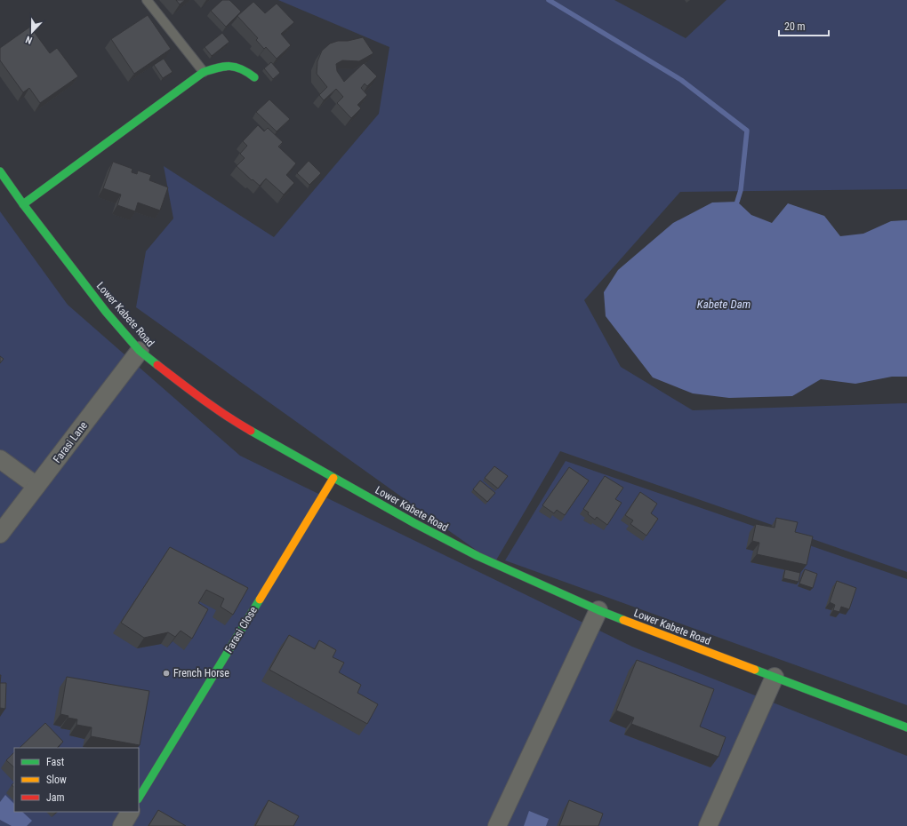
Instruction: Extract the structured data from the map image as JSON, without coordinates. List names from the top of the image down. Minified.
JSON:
{"streets":{"main road":["Lower Kabete Road","Farasi Close"],"street":["Farasi Lane"]},"crossings":[["Lower Kabete Road","Farasi Lane"],["Lower Kabete Road","Farasi Close"]],"water":["Kabete Dam"],"places":["French Horse"],"legend":["Fast","Slow","Jam"],"scale_bar":"20 m","north":"bottom"}
